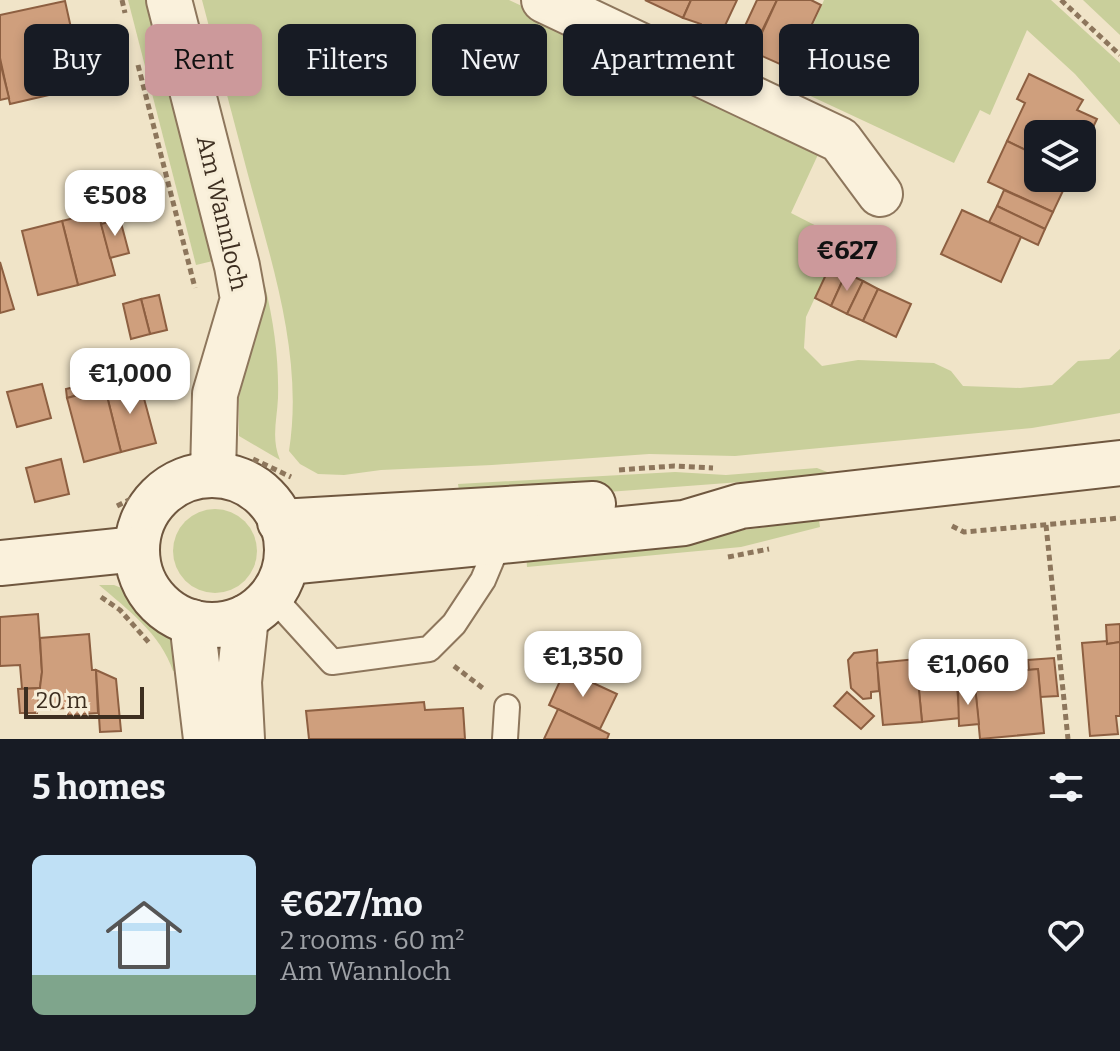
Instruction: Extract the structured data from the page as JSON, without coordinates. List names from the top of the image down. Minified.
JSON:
{"streets":{"main road":["Am Wannloch"]},"scale_bar":"20 m","page":{"chip":["Buy","Rent","Filters","New","Apartment","House"],"price":["€508","€627","€1,000","€1,350","€1,060"],"scale":"20 m","heading":"5 homes","list":[{"name":"€627/mo","note":"2 rooms · 60 m² · Am Wannloch"}]}}
